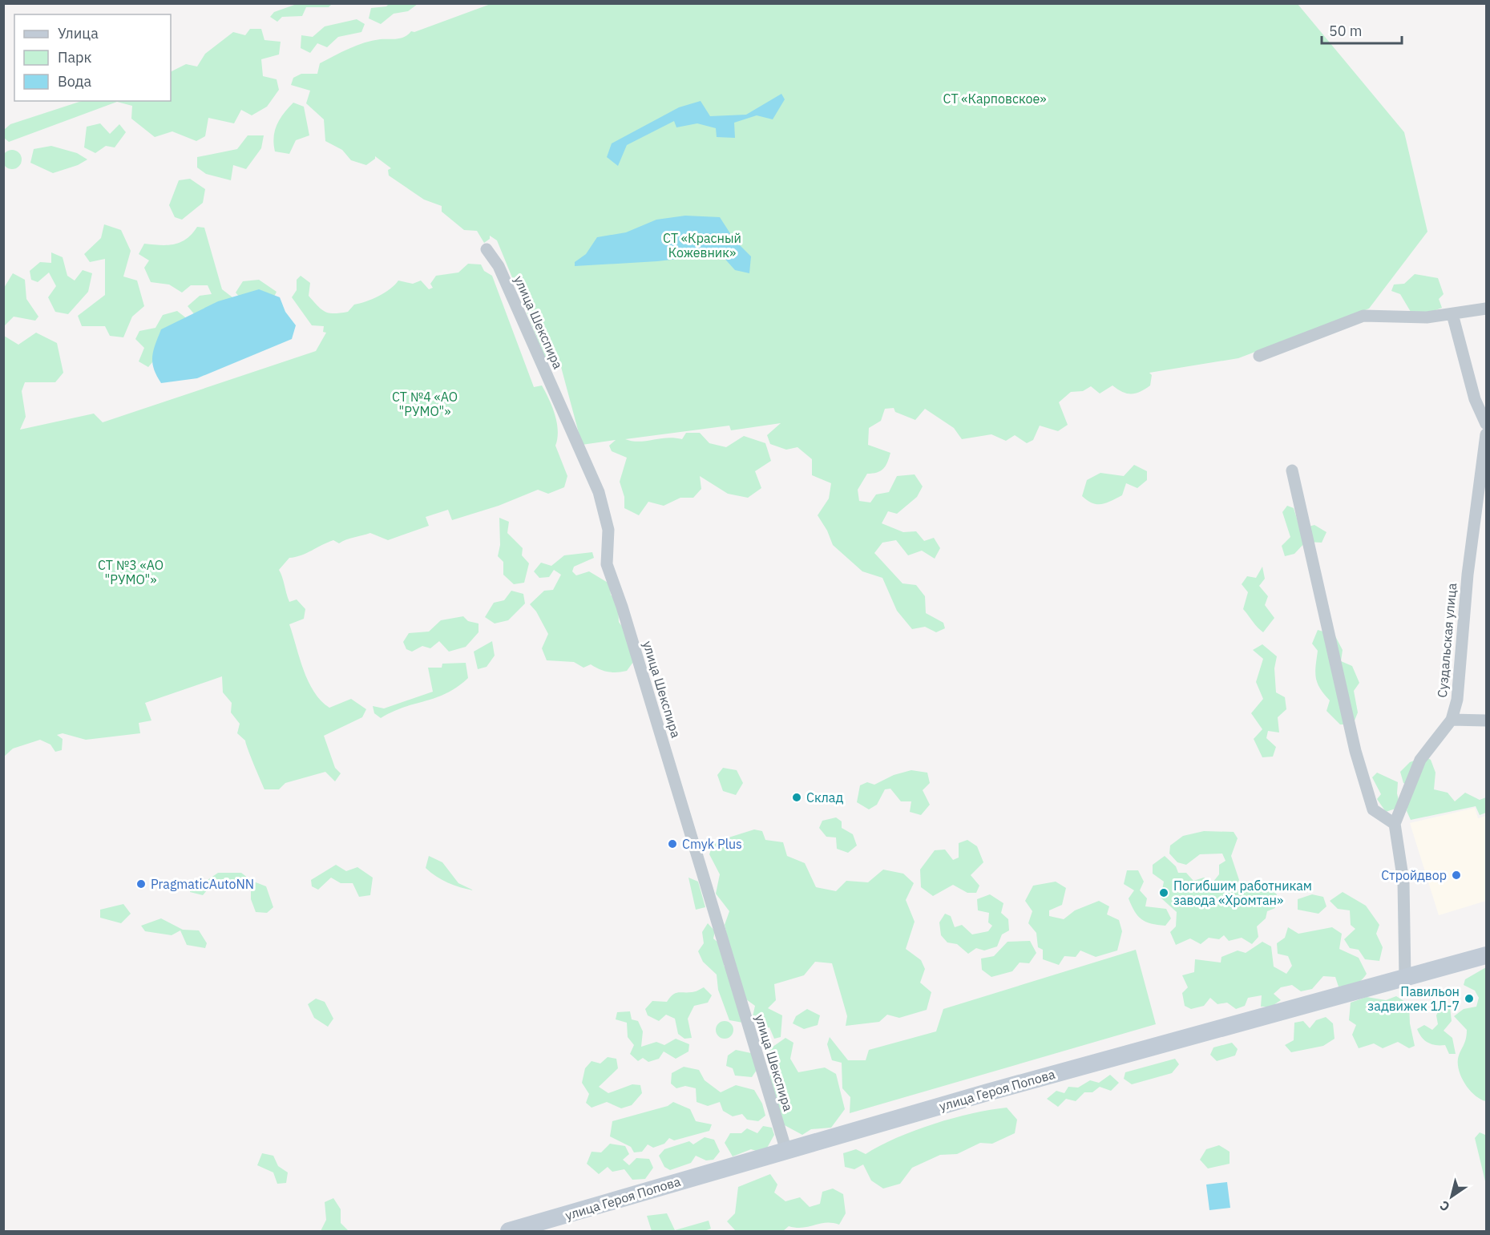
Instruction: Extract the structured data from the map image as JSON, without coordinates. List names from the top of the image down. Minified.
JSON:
{"streets":{"street":["улица Шекспира","Суздальская улица","улица Героя Попова"]},"crossings":[["улица Шекспира","улица Героя Попова"]],"parks":["СТ «Карповское»","СТ «Красный Кожевник»","СТ №4 «АО \"РУМО\"»","СТ №3 «АО \"РУМО\"»"],"places":["Склад","Cmyk Plus","Стройдвор","PragmaticAutoNN","Погибшим работникам завода «Хромтан»","Павильон задвижек 1Л-7"],"legend":["Улица","Парк","Вода"],"scale_bar":"50 m","north":"bottom left"}
